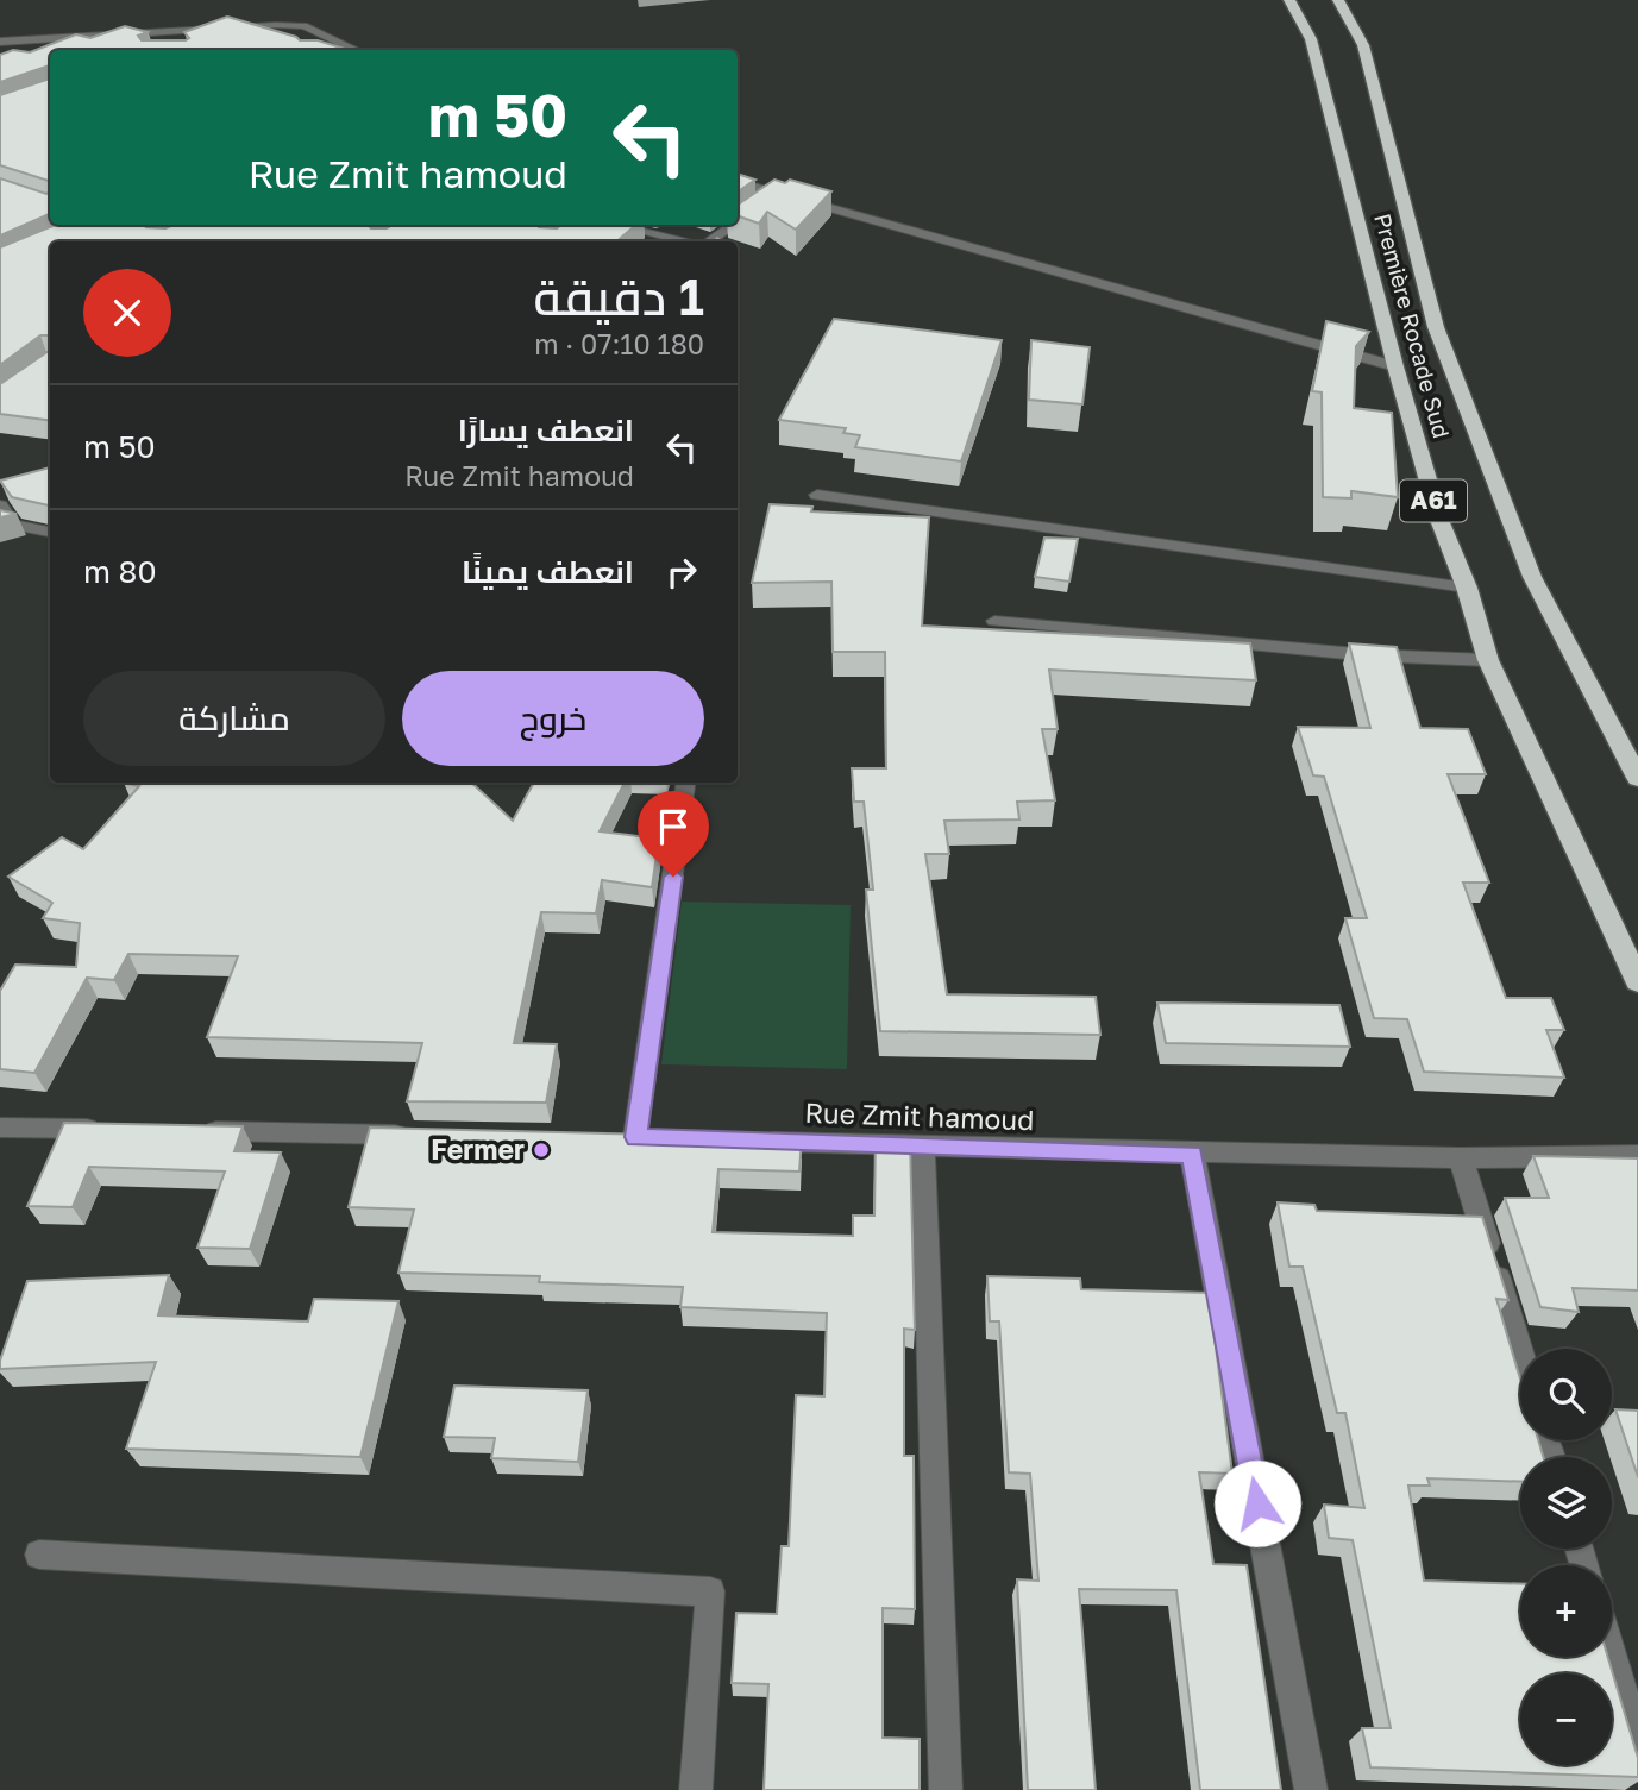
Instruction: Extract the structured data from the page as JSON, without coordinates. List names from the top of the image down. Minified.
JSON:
{"streets":{"highway":["Première Rocade Sud","A61"],"street":["Rue Zmit hamoud"]},"places":["Fermer"],"page":{"turn":["50 m","Rue Zmit hamoud"],"heading":["1 دقيقة","180 m · 07:10"],"list":[{"name":"انعطف يسارًا","note":"Rue Zmit hamoud","value":"50 m"},{"name":"انعطف يمينًا","value":"80 m"}],"buttons":["خروج","مشاركة"],"map_buttons":["+","−"]}}
